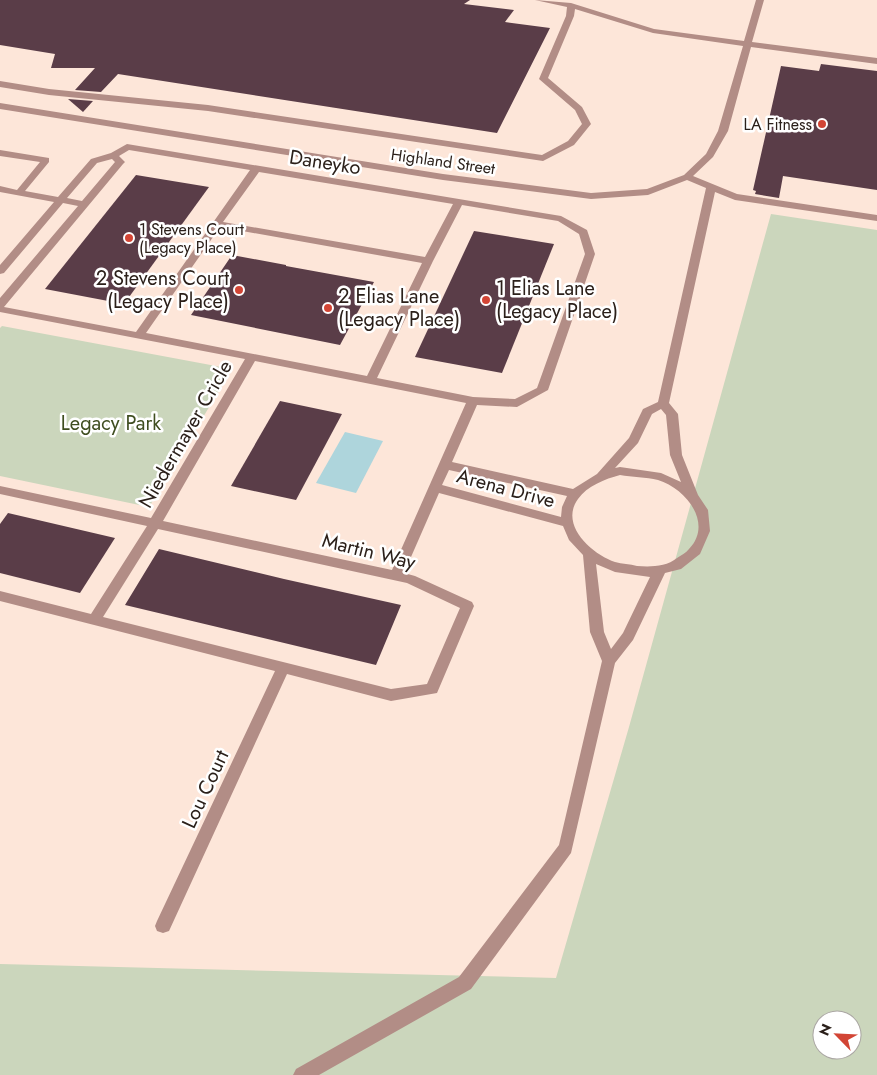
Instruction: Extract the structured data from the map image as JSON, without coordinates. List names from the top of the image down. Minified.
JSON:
{"streets":{"lane":["Highland Street","Daneyko","Niedermayer Cricle","Arena Drive","Martin Way","Lou Court"]},"crossings":[["Daneyko","Niedermayer Cricle"],["Niedermayer Cricle","Martin Way"],["Martin Way","Lou Court"]],"parks":["Legacy Park"],"places":["LA Fitness","1 Stevens Court (Legacy Place)","2 Stevens Court (Legacy Place)","1 Elias Lane (Legacy Place)","2 Elias Lane (Legacy Place)"],"north":"top left"}
